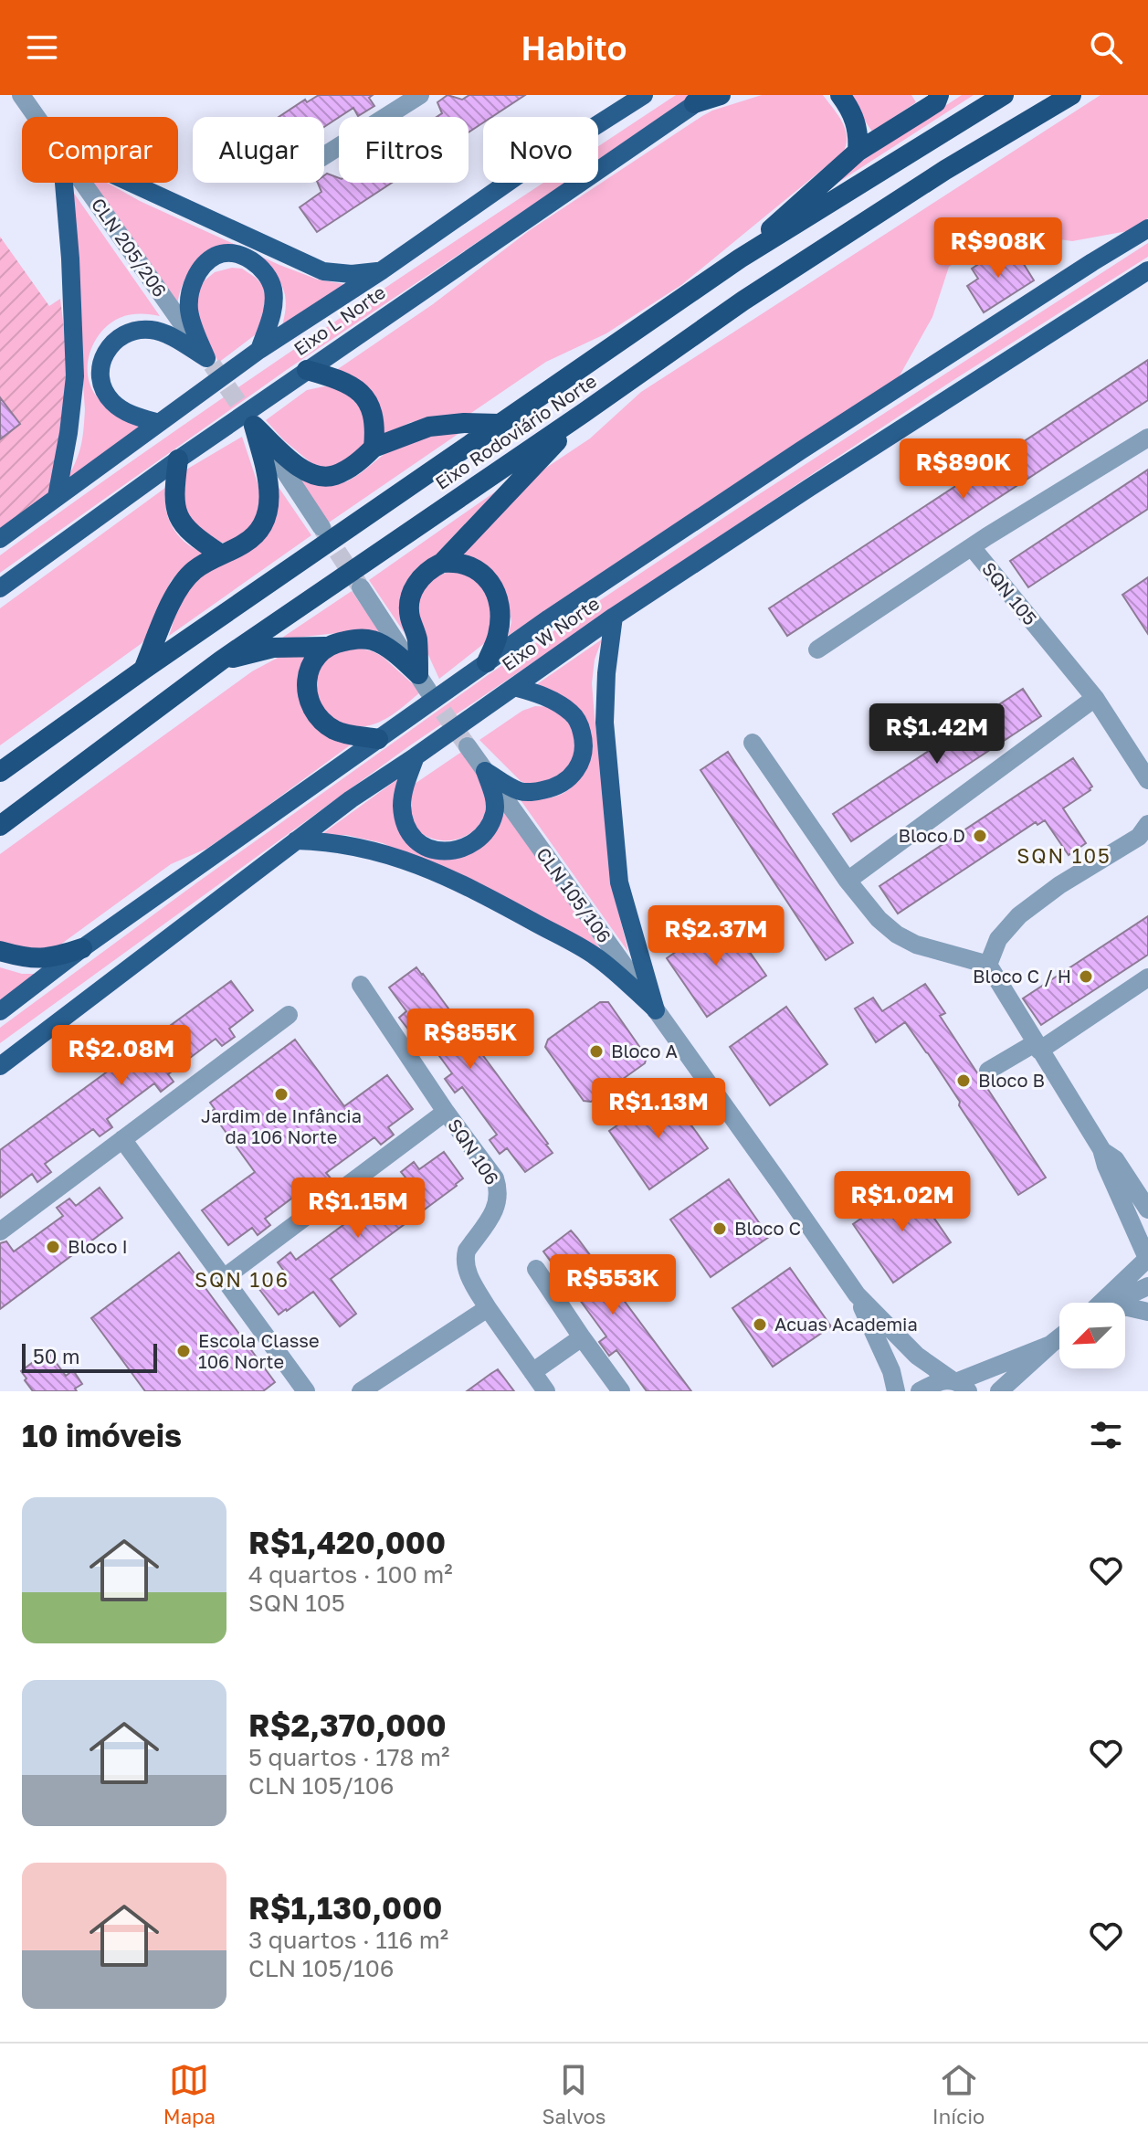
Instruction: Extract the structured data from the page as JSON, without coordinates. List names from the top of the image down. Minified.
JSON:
{"streets":{"highway":["Eixo Rodoviário Norte"],"main road":["Eixo L Norte","Eixo W Norte"],"street":["CLN 205/206","SQN 105","CLN 105/106","SQN 106"]},"districts":["SQN 105","SQN 106"],"places":["Bloco D","Bloco C / H","Bloco A","Bloco B","Jardim de Infância da 106 Norte","Bloco C","Bloco I","Acuas Academia","Escola Classe 106 Norte"],"scale_bar":"50 m","north":"bottom left","page":{"header":"Habito","chip":["Comprar","Alugar","Filtros","Novo"],"price":["R$908K","R$890K","R$1.42M","R$2.37M","R$855K","R$2.08M","R$1.13M","R$1.02M","R$1.15M","R$553K"],"scale":"50 m","heading":"10 imóveis","list":[{"name":"R$1,420,000","note":"4 quartos · 100 m² · SQN 105"},{"name":"R$2,370,000","note":"5 quartos · 178 m² · CLN 105/106"},{"name":"R$1,130,000","note":"3 quartos · 116 m² · CLN 105/106"}],"tabs":["Mapa","Salvos","Início"]}}
